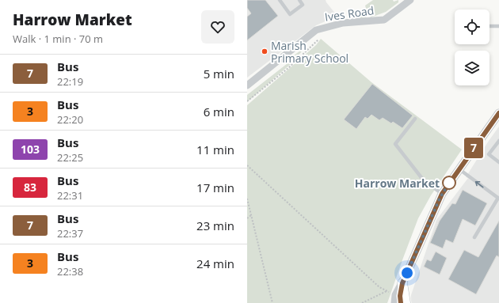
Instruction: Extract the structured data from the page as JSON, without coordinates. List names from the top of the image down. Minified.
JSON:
{"streets":{"street":["Ives Road"]},"places":["Marish Primary School","Harrow Market"],"lines":["bus line 7"],"page":{"heading":["Harrow Market","Walk · 1 min · 70 m"],"on_map":"7","list":[{"mark":"7","name":"Bus","note":"22:19","value":"5 min"},{"mark":"3","name":"Bus","note":"22:20","value":"6 min"},{"mark":"103","name":"Bus","note":"22:25","value":"11 min"},{"mark":"83","name":"Bus","note":"22:31","value":"17 min"},{"mark":"7","name":"Bus","note":"22:37","value":"23 min"},{"mark":"3","name":"Bus","note":"22:38","value":"24 min"}]}}
